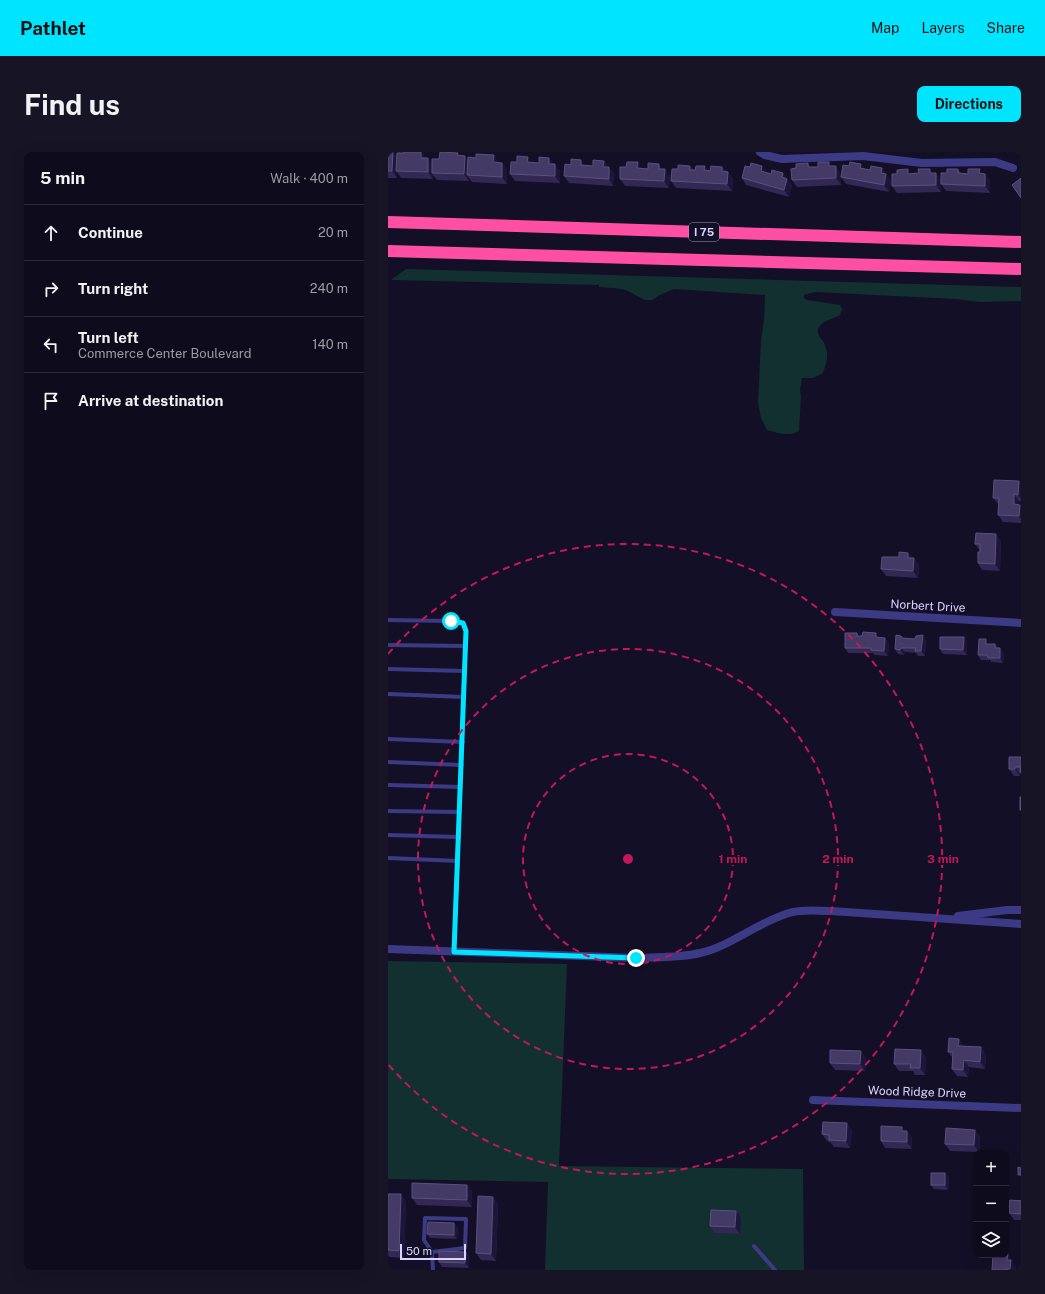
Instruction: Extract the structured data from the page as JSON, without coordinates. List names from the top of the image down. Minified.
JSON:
{"streets":{"highway":["I 75"],"street":["Norbert Drive","Wood Ridge Drive"]},"scale_bar":"50 m","page":{"header":"Pathlet","nav":["Map","Layers","Share"],"buttons":"Directions","title":"Find us","heading":["5 min","Walk · 400 m"],"list":[["Continue","20 m"],["Turn right","240 m"],["Turn left","Commerce Center Boulevard","140 m"],"Arrive at destination"],"map_buttons":["+","−"],"scale":"50 m"},"rings":["1 min","2 min","3 min"]}
